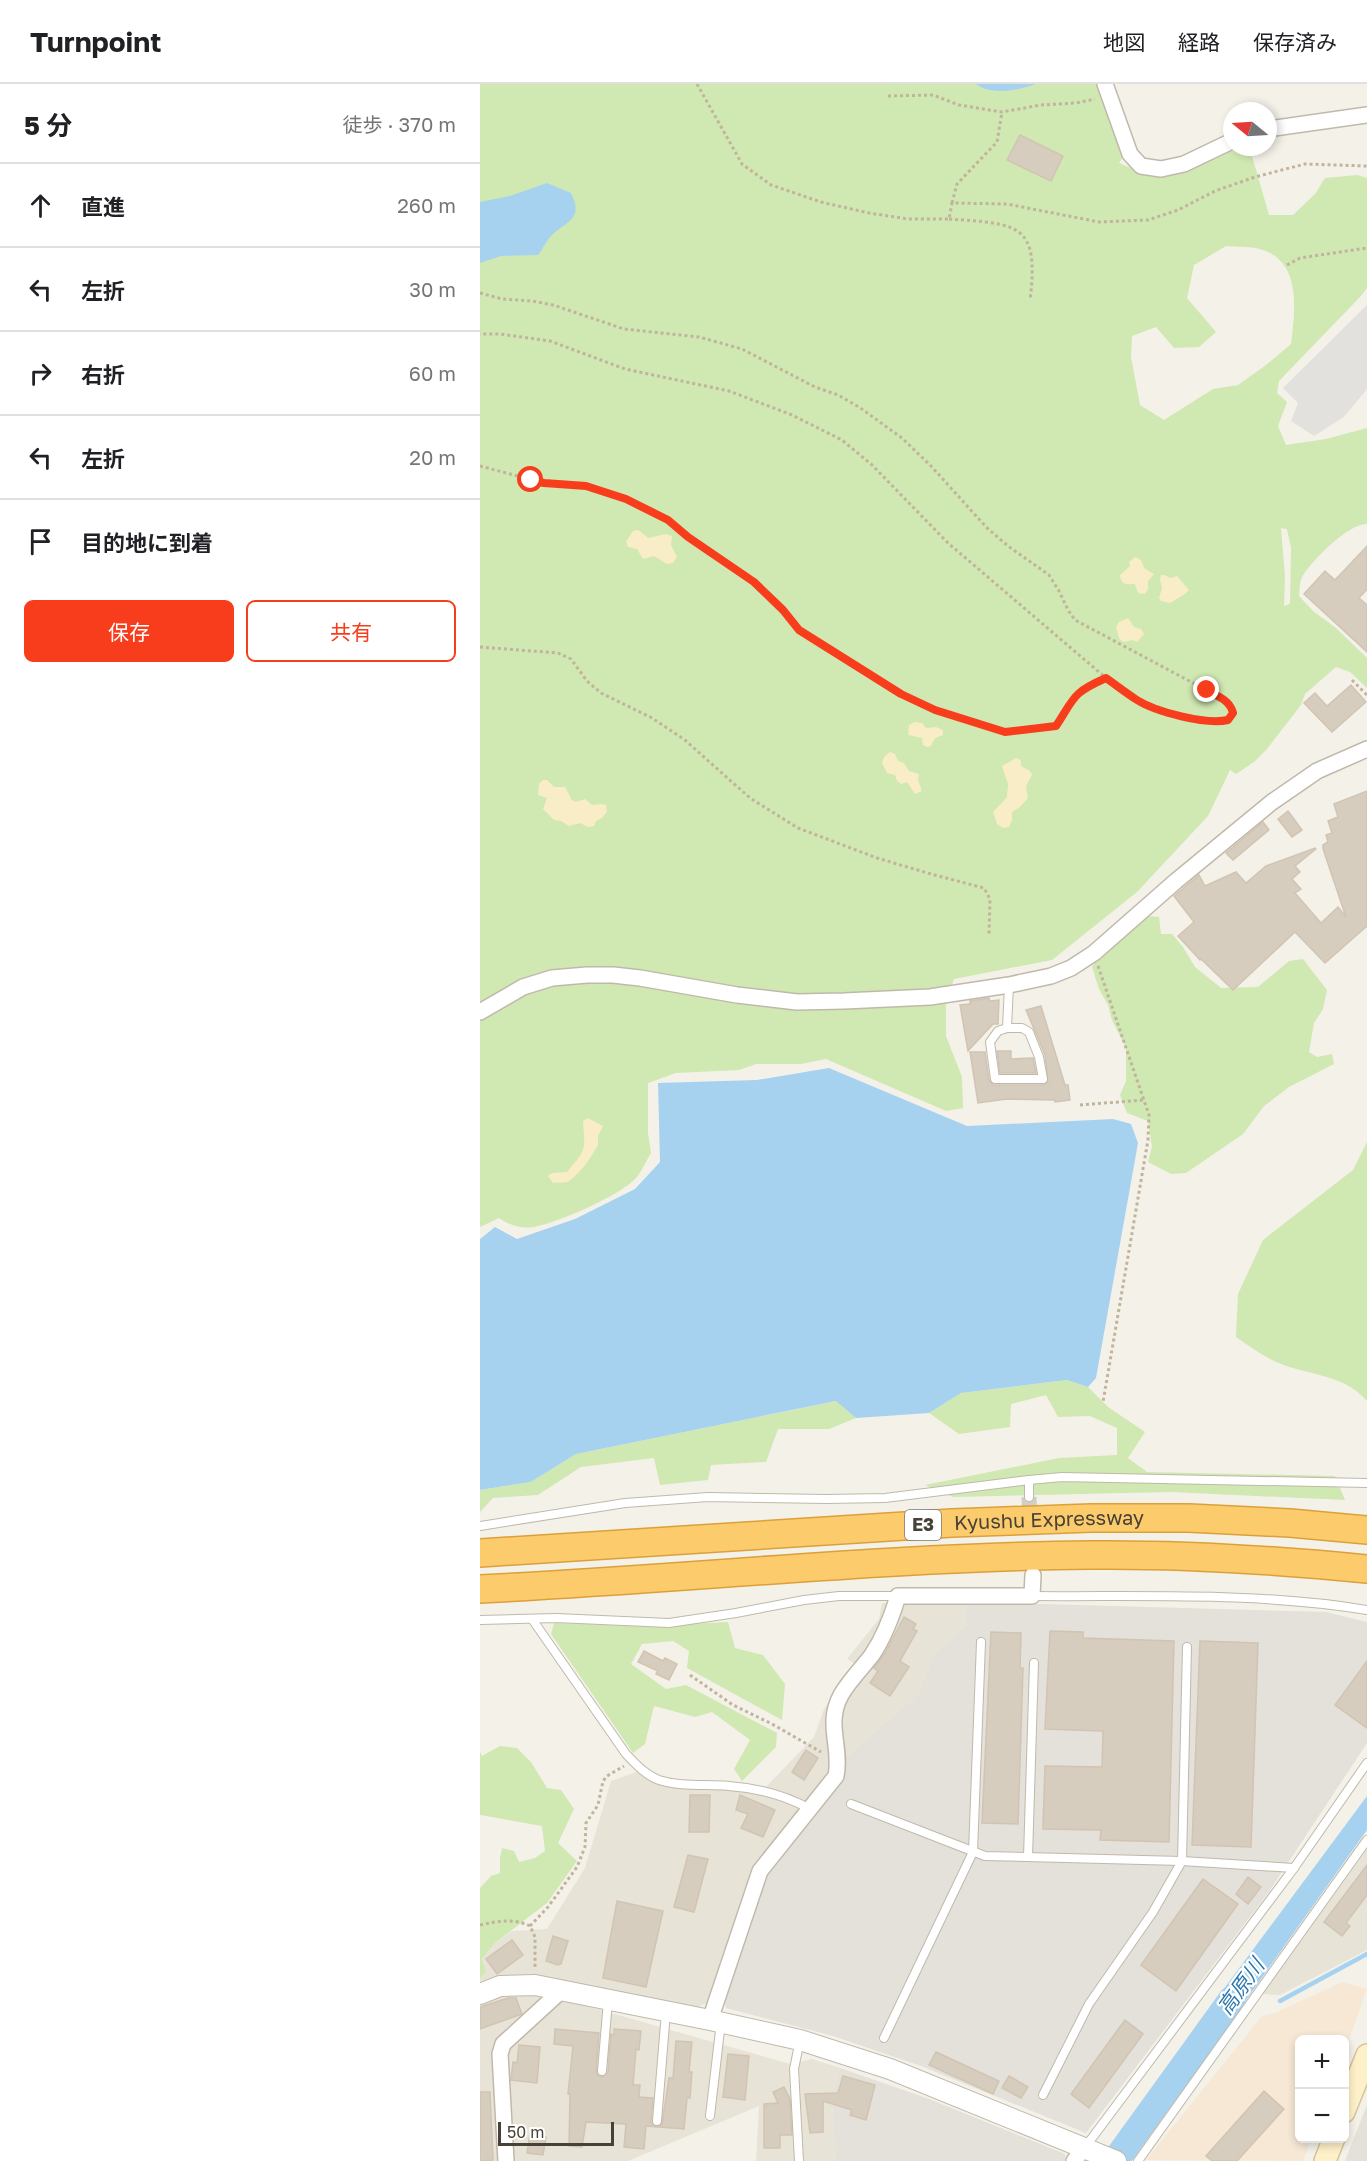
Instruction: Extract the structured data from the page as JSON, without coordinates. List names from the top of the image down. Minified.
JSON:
{"streets":{"highway":["Kyushu Expressway","E3"]},"water":["高原川"],"scale_bar":"50 m","north":"left","page":{"header":"Turnpoint","nav":["地図","経路","保存済み"],"heading":["5 分","徒歩 · 370 m"],"list":[["直進","260 m"],["左折","30 m"],["右折","60 m"],["左折","20 m"],"目的地に到着"],"buttons":["保存","共有"],"map_buttons":["+","−"],"scale":"50 m"}}
